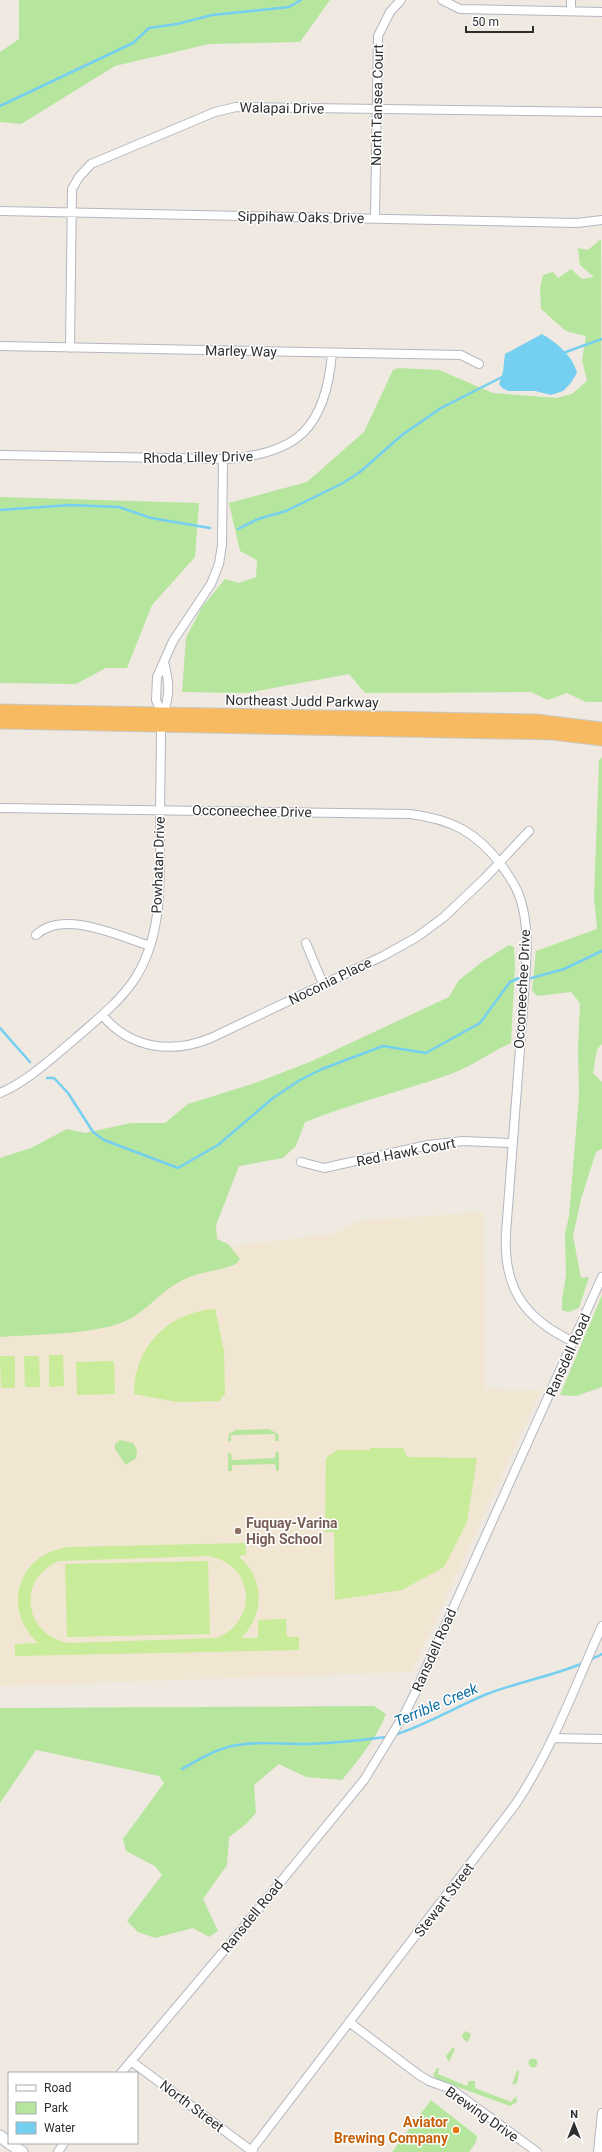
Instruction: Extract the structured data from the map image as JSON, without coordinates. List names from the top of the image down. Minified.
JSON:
{"streets":{"highway":["Northeast Judd Parkway"],"street":["North Tansea Court","Walapai Drive","Sippihaw Oaks Drive","Marley Way","Rhoda Lilley Drive","Occoneechee Drive","Powhatan Drive","Noconia Place","Red Hawk Court","Ransdell Road","Stewart Street","North Street","Brewing Drive"]},"crossings":[["North Tansea Court","Walapai Drive"],["North Tansea Court","Sippihaw Oaks Drive"],["Walapai Drive","Sippihaw Oaks Drive"],["Walapai Drive","Marley Way"],["Marley Way","Rhoda Lilley Drive"],["Rhoda Lilley Drive","Powhatan Drive"],["Northeast Judd Parkway","Powhatan Drive"],["Occoneechee Drive","Powhatan Drive"],["Occoneechee Drive","Noconia Place"],["Occoneechee Drive","Red Hawk Court"],["Occoneechee Drive","Ransdell Road"],["Powhatan Drive","Noconia Place"],["Ransdell Road","North Street"],["Stewart Street","North Street"],["Stewart Street","Brewing Drive"]],"water":["Terrible Creek"],"places":["Fuquay-Varina High School","Aviator Brewing Company"],"legend":["Road","Park","Water"],"scale_bar":"50 m","north":"top"}
